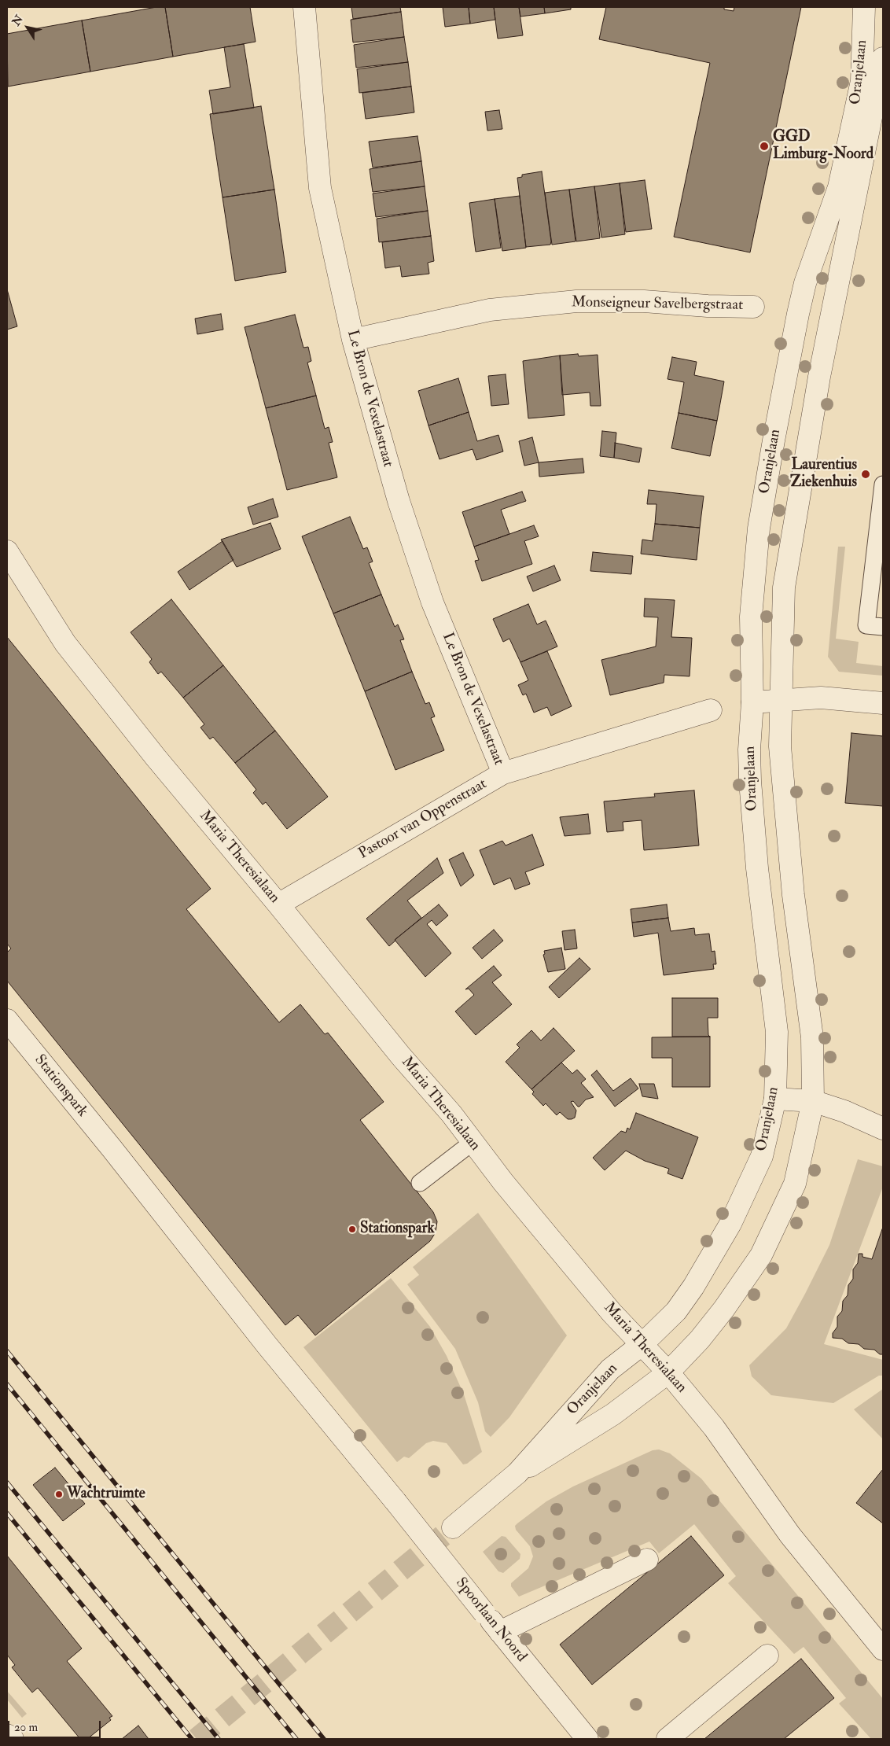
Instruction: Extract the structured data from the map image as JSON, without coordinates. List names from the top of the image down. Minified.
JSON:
{"streets":{"street":["Oranjelaan","Monseigneur Savelbergstraat","Le Bron de Vexelastraat","Pastoor van Oppenstraat","Maria Theresialaan","Stationspark","Spoorlaan Noord"]},"crossings":[["Oranjelaan","Maria Theresialaan"],["Monseigneur Savelbergstraat","Le Bron de Vexelastraat"],["Le Bron de Vexelastraat","Pastoor van Oppenstraat"],["Pastoor van Oppenstraat","Maria Theresialaan"],["Stationspark","Spoorlaan Noord"]],"places":["GGD Limburg-Noord","Laurentius Ziekenhuis","Stationspark","Wachtruimte"],"scale_bar":"20 m","north":"top left"}
